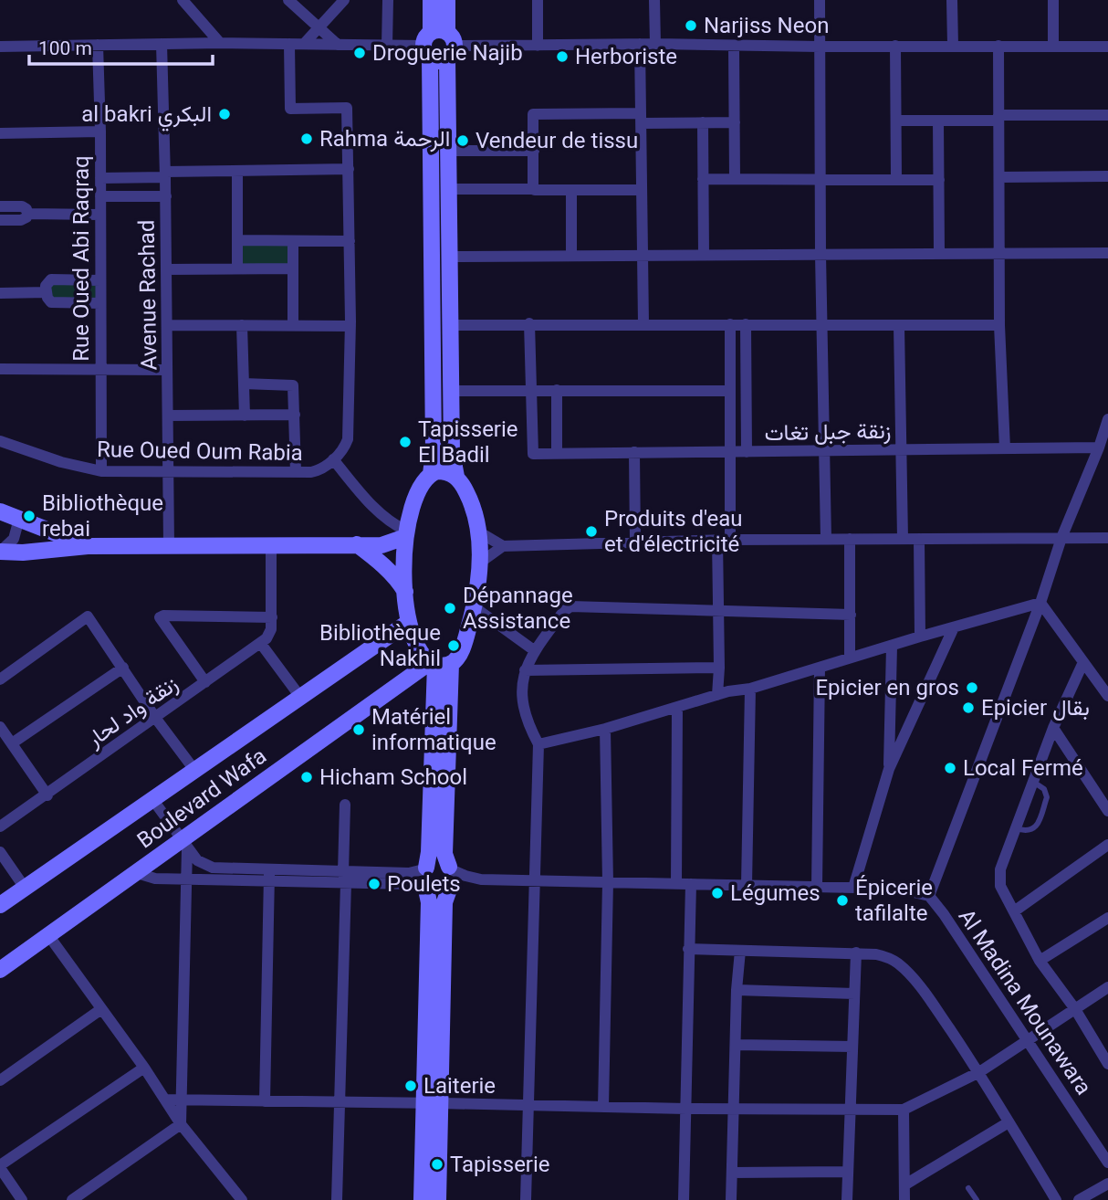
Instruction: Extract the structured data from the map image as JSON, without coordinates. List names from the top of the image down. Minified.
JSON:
{"streets":{"street":["Rue Oued Abi Raqraq","Avenue Rachad","زنقة جبل تغات","Rue Oued Oum Rabia","زنقة واد لحار","Boulevard Wafa","Al Madina Mounawara"]},"crossings":[["Rue Oued Abi Raqraq","Rue Oued Oum Rabia"],["Avenue Rachad","Rue Oued Oum Rabia"]],"places":["Narjiss Neon","Droguerie Najib","Herboriste","al bakri البكري","Rahma الرحمة","Vendeur de tissu","Tapisserie El Badil","Bibliothèque rebai","Produits d'eau et d'électricité","Dépannage Assistance","Bibliothèque Nakhil","Epicier en gros","Epicier بقال","Matériel informatique","Local Fermé","Hicham School","Poulets","Légumes","Épicerie tafilalte","Laiterie","Tapisserie"],"scale_bar":"100 m"}
